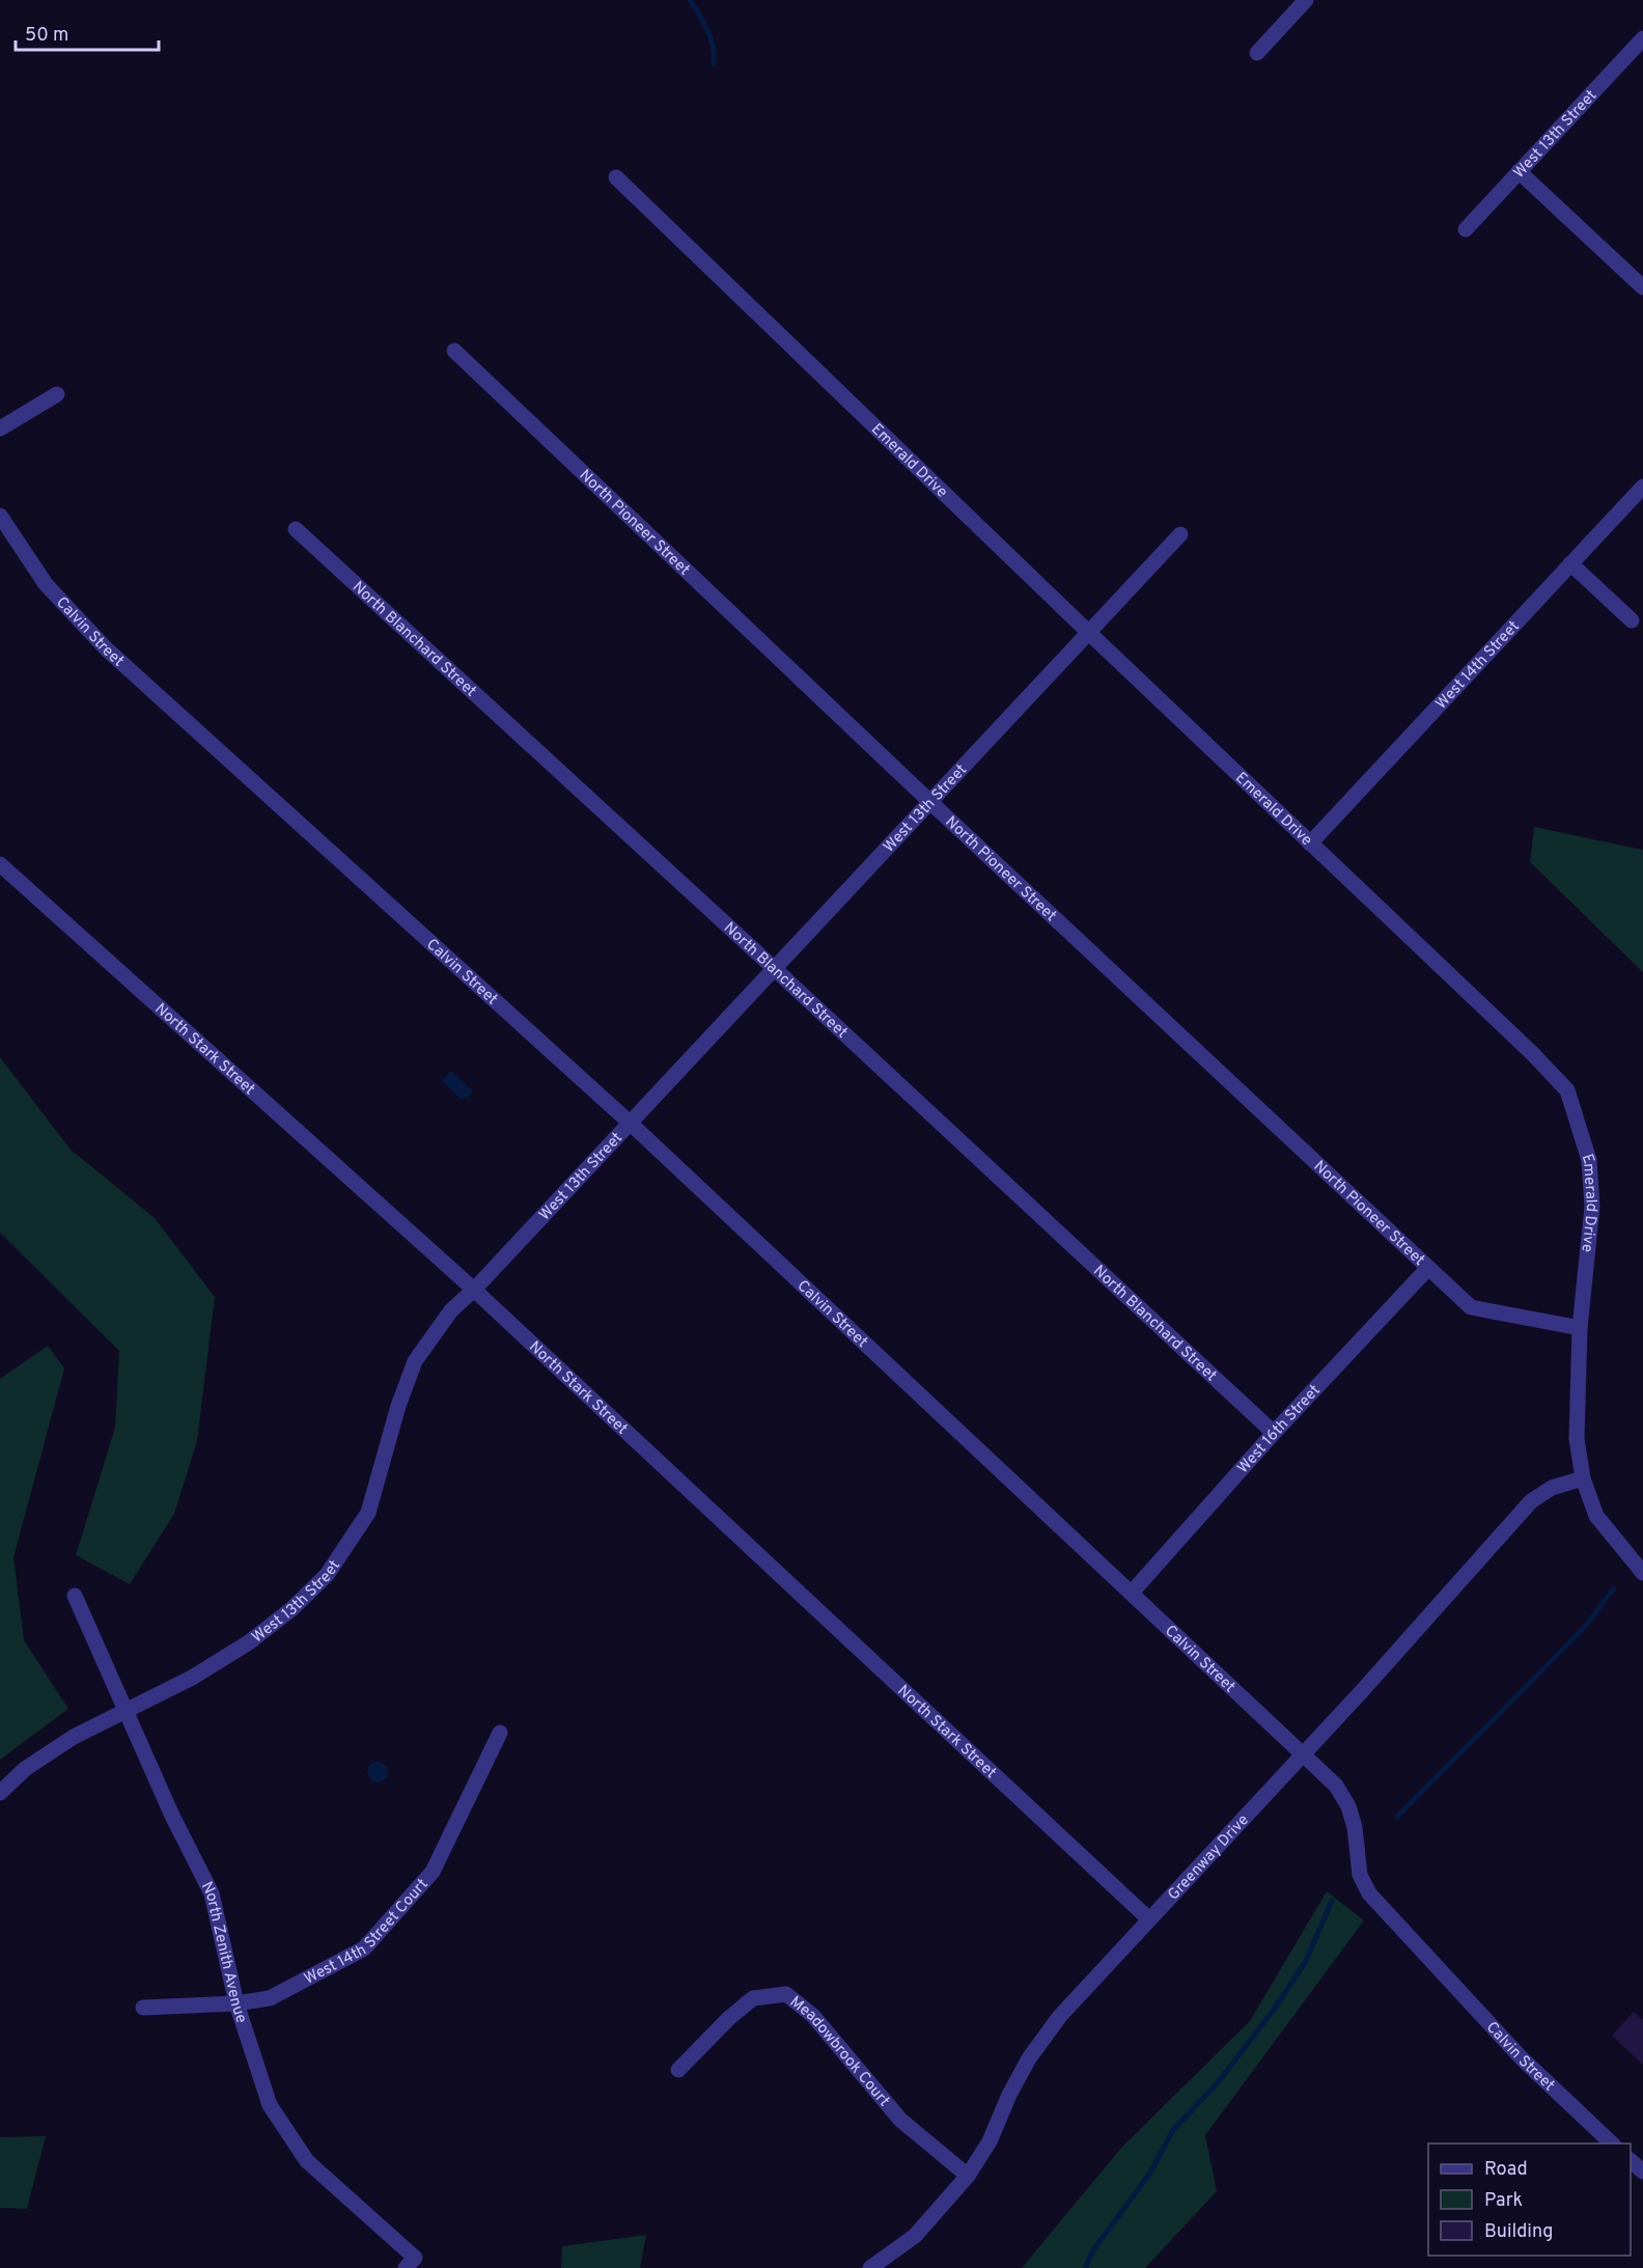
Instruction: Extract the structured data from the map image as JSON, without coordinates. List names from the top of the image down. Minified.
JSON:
{"streets":{"street":["West 13th Street","Emerald Drive","North Pioneer Street","Calvin Street","North Blanchard Street","West 14th Street","North Stark Street","West 16th Street","Greenway Drive","West 14th Street Court","North Zenith Avenue","Meadowbrook Court"]},"crossings":[["West 13th Street","Emerald Drive"],["West 13th Street","North Pioneer Street"],["West 13th Street","Calvin Street"],["West 13th Street","North Blanchard Street"],["West 13th Street","North Stark Street"],["West 13th Street","North Zenith Avenue"],["Emerald Drive","North Pioneer Street"],["Emerald Drive","West 14th Street"],["Emerald Drive","Greenway Drive"],["North Pioneer Street","West 16th Street"],["Calvin Street","West 16th Street"],["Calvin Street","Greenway Drive"],["North Blanchard Street","West 16th Street"],["North Stark Street","Greenway Drive"],["Greenway Drive","Meadowbrook Court"],["West 14th Street Court","North Zenith Avenue"]],"legend":["Road","Park","Building"],"scale_bar":"50 m"}
